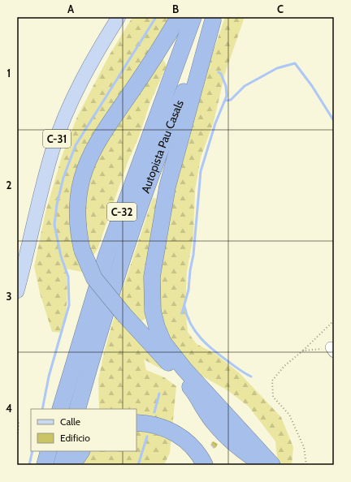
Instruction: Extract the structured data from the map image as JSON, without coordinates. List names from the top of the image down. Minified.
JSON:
{"streets":{"highway":["Autopista Pau Casals","C-32"],"main road":["C-31"]},"legend":["Calle","Edificio"],"grid":{"columns":["A","B","C"],"rows":["1","2","3","4"]}}
